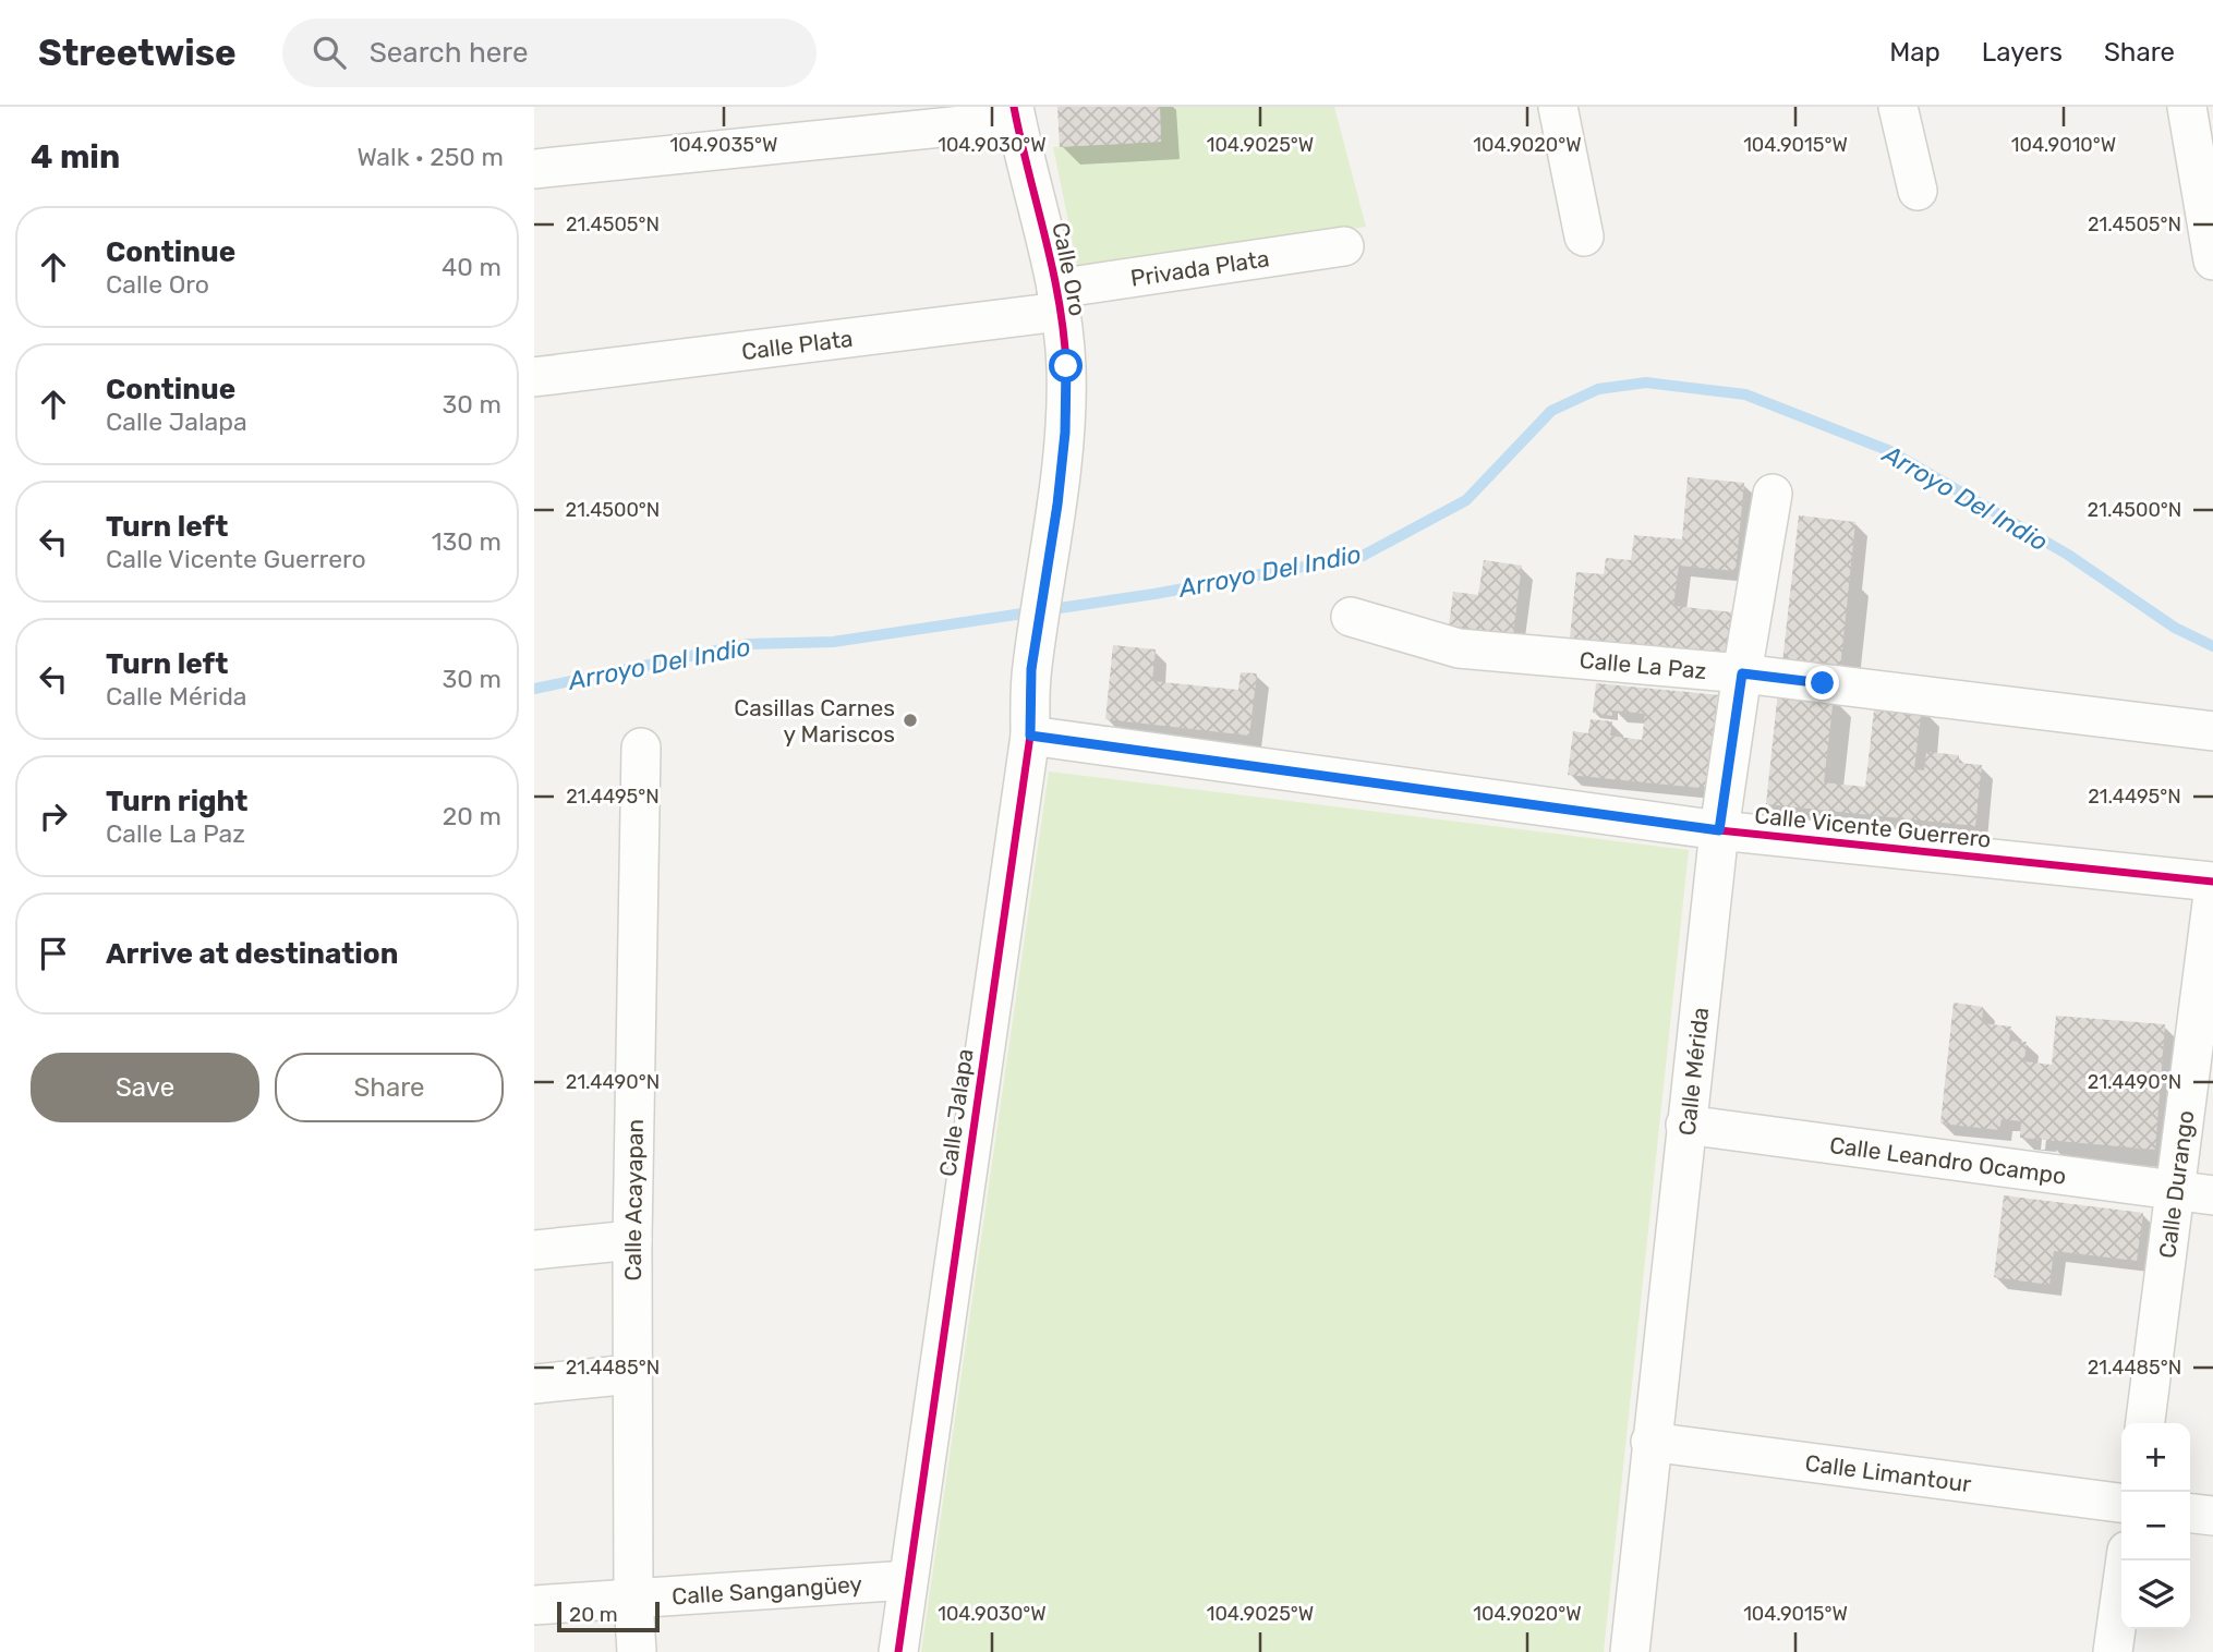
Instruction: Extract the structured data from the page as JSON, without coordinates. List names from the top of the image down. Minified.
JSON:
{"streets":{"street":["Privada Plata","Calle Oro","Calle Plata","Calle La Paz","Calle Vicente Guerrero","Calle Mérida","Calle Jalapa","Calle Leandro Ocampo","Calle Durango","Calle Acayapan","Calle Limantour","Calle Sangangüey"]},"crossings":[["Privada Plata","Calle Oro"],["Privada Plata","Calle Plata"],["Calle Oro","Calle Plata"],["Calle Oro","Calle Jalapa"],["Calle La Paz","Calle Mérida"],["Calle Vicente Guerrero","Calle Mérida"],["Calle Vicente Guerrero","Calle Jalapa"],["Calle Mérida","Calle Leandro Ocampo"],["Calle Mérida","Calle Limantour"],["Calle Jalapa","Calle Sangangüey"],["Calle Leandro Ocampo","Calle Durango"],["Calle Acayapan","Calle Sangangüey"]],"water":["Arroyo Del Indio"],"places":["Casillas Carnes y Mariscos"],"scale_bar":"20 m","page":{"header":"Streetwise","search":"Search here","nav":["Map","Layers","Share"],"heading":["4 min","Walk · 250 m"],"list":[["Continue","Calle Oro","40 m"],["Continue","Calle Jalapa","30 m"],["Turn left","Calle Vicente Guerrero","130 m"],["Turn left","Calle Mérida","30 m"],["Turn right","Calle La Paz","20 m"],"Arrive at destination"],"buttons":["Save","Share"],"map_buttons":["+","−"],"scale":"20 m"},"coordinates":["104.9035°W","104.9030°W","104.9025°W","104.9020°W","104.9015°W","104.9010°W","21.4505°N","21.4500°N","21.4495°N","21.4490°N","21.4485°N"]}
